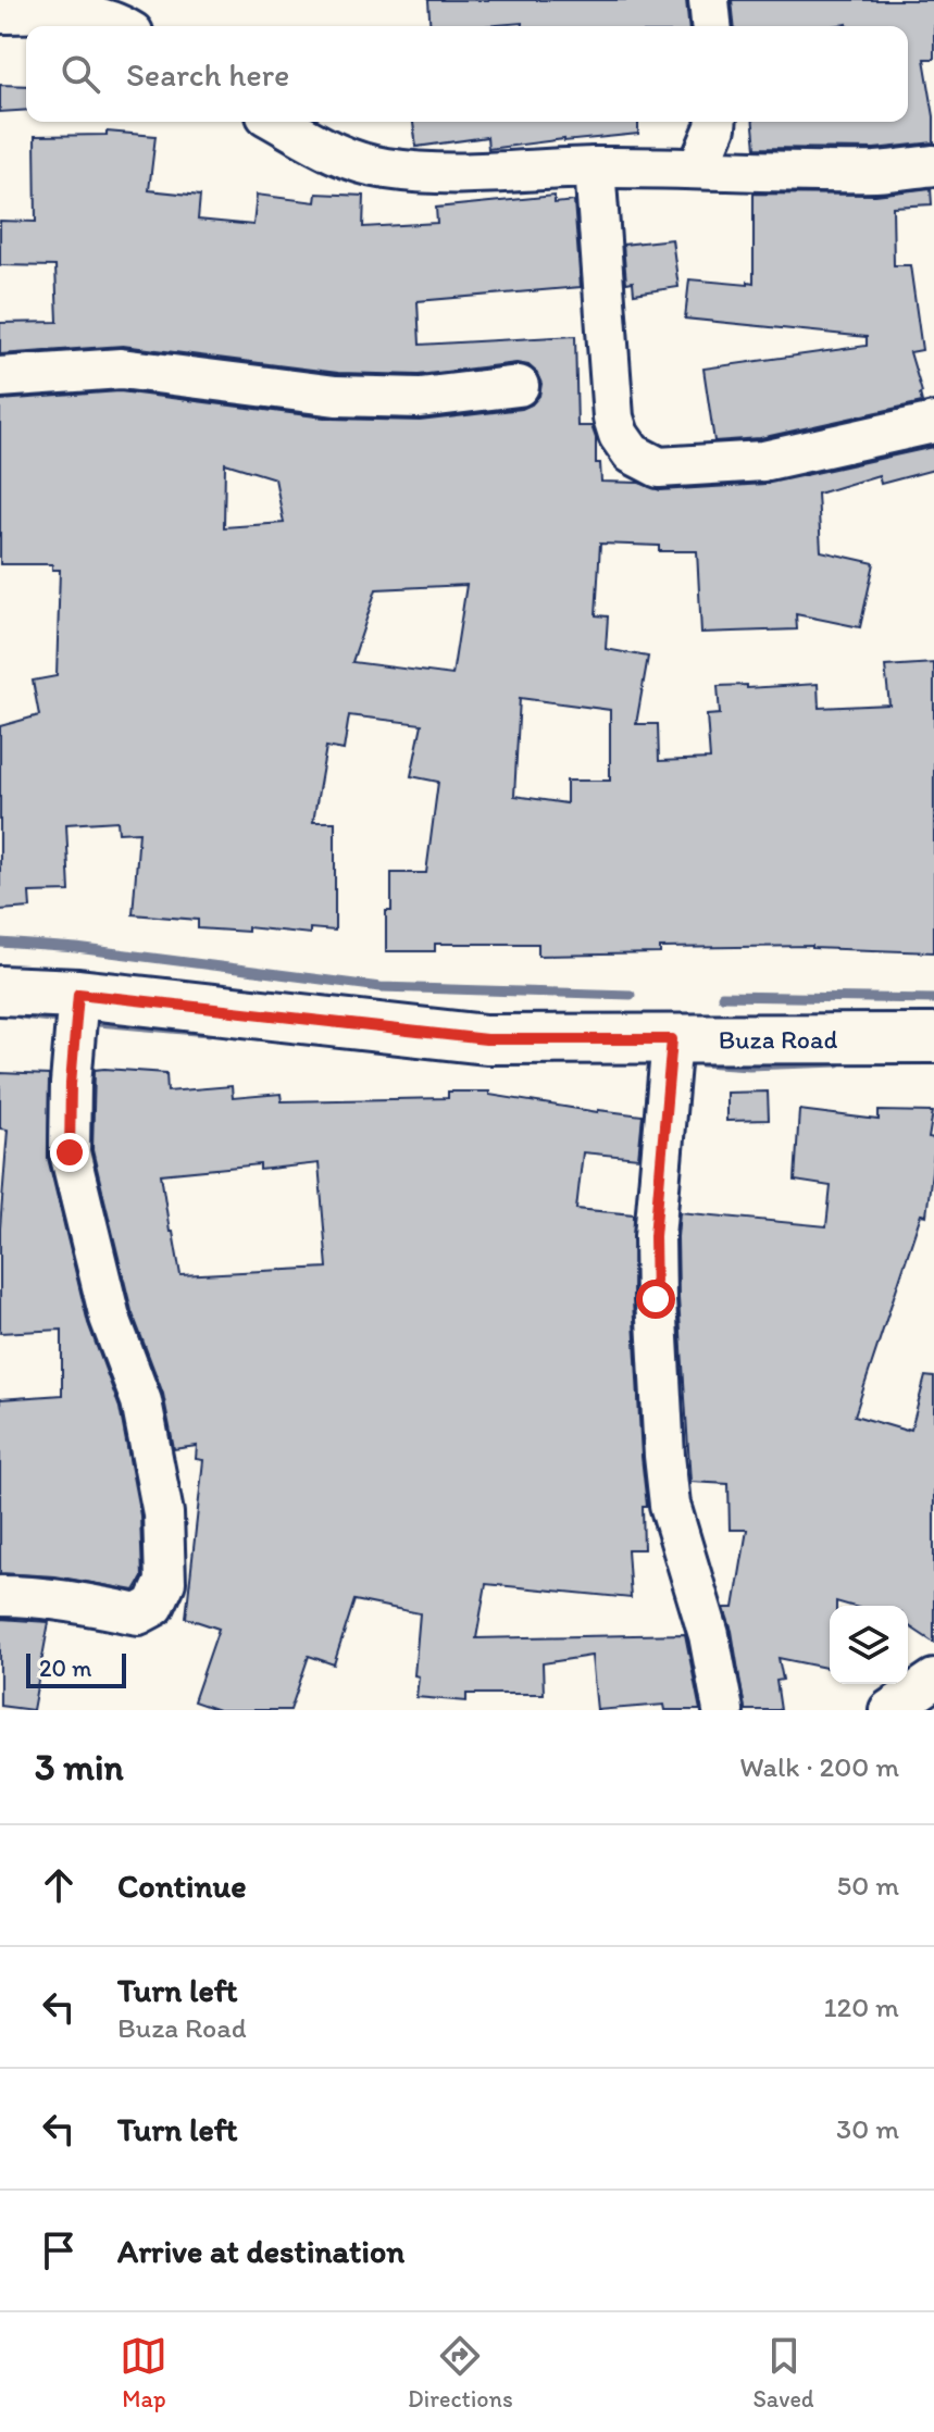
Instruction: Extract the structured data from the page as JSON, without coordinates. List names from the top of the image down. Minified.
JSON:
{"streets":{"main road":["Buza Road"]},"scale_bar":"20 m","page":{"search":"Search here","scale":"20 m","heading":["3 min","Walk · 200 m"],"list":[["Continue","50 m"],["Turn left","Buza Road","120 m"],["Turn left","30 m"],"Arrive at destination"],"nav":["Map","Directions","Saved"]}}
